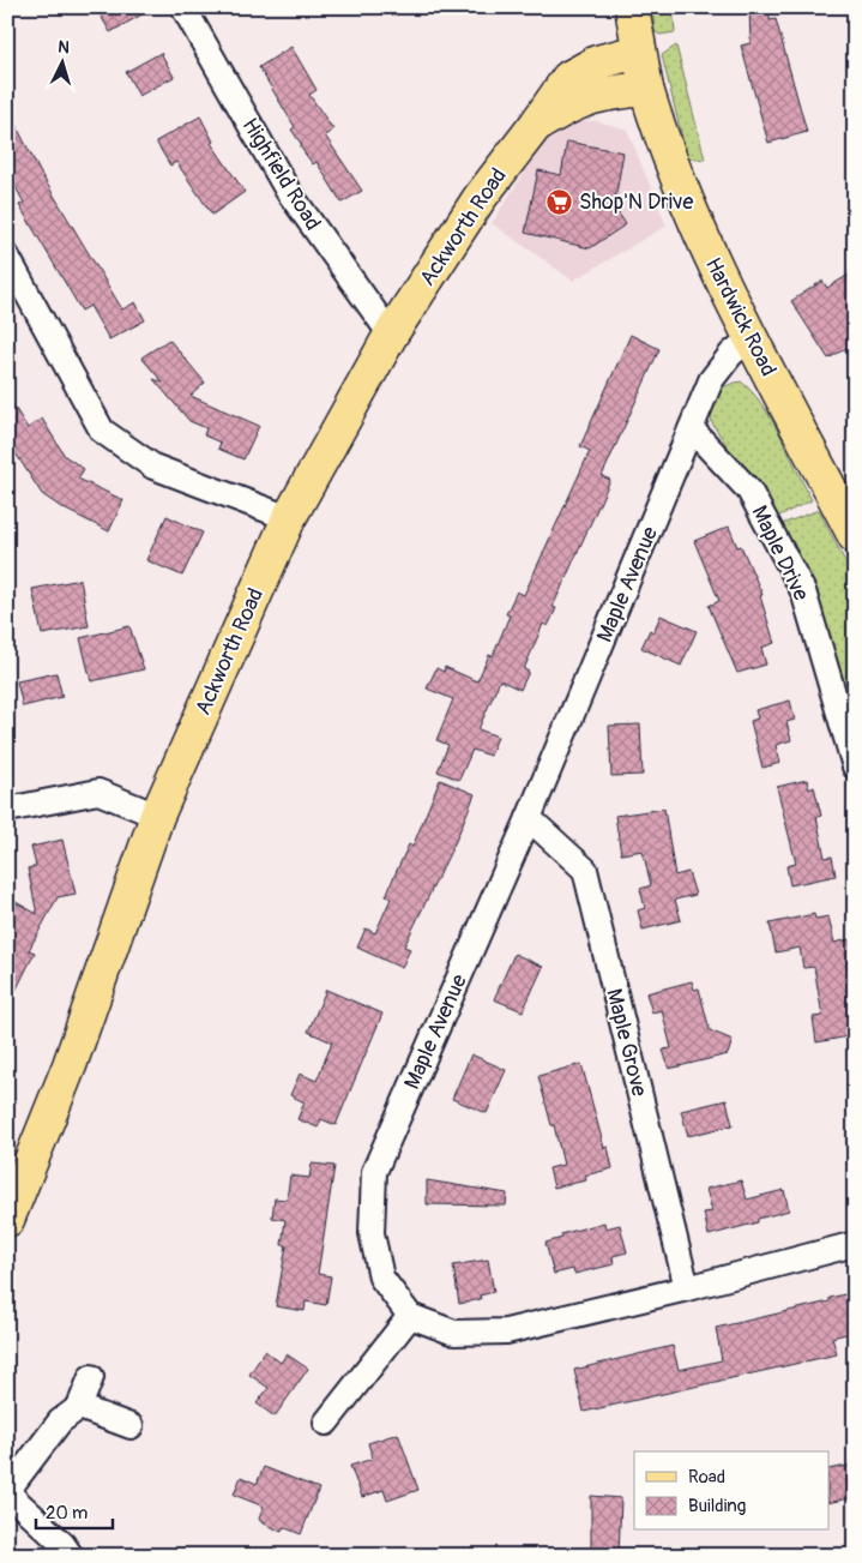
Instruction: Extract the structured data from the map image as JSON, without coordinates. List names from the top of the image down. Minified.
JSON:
{"streets":{"main road":["Ackworth Road","Hardwick Road"],"street":["Highfield Road","Maple Drive","Maple Avenue","Maple Grove"]},"crossings":[["Highfield Road","Ackworth Road"],["Ackworth Road","Hardwick Road"],["Hardwick Road","Maple Avenue"],["Maple Drive","Maple Avenue"],["Maple Avenue","Maple Grove"]],"places":{"supermarket":["Shop'N Drive"]},"legend":["Road","Building"],"scale_bar":"20 m","north":"top"}
